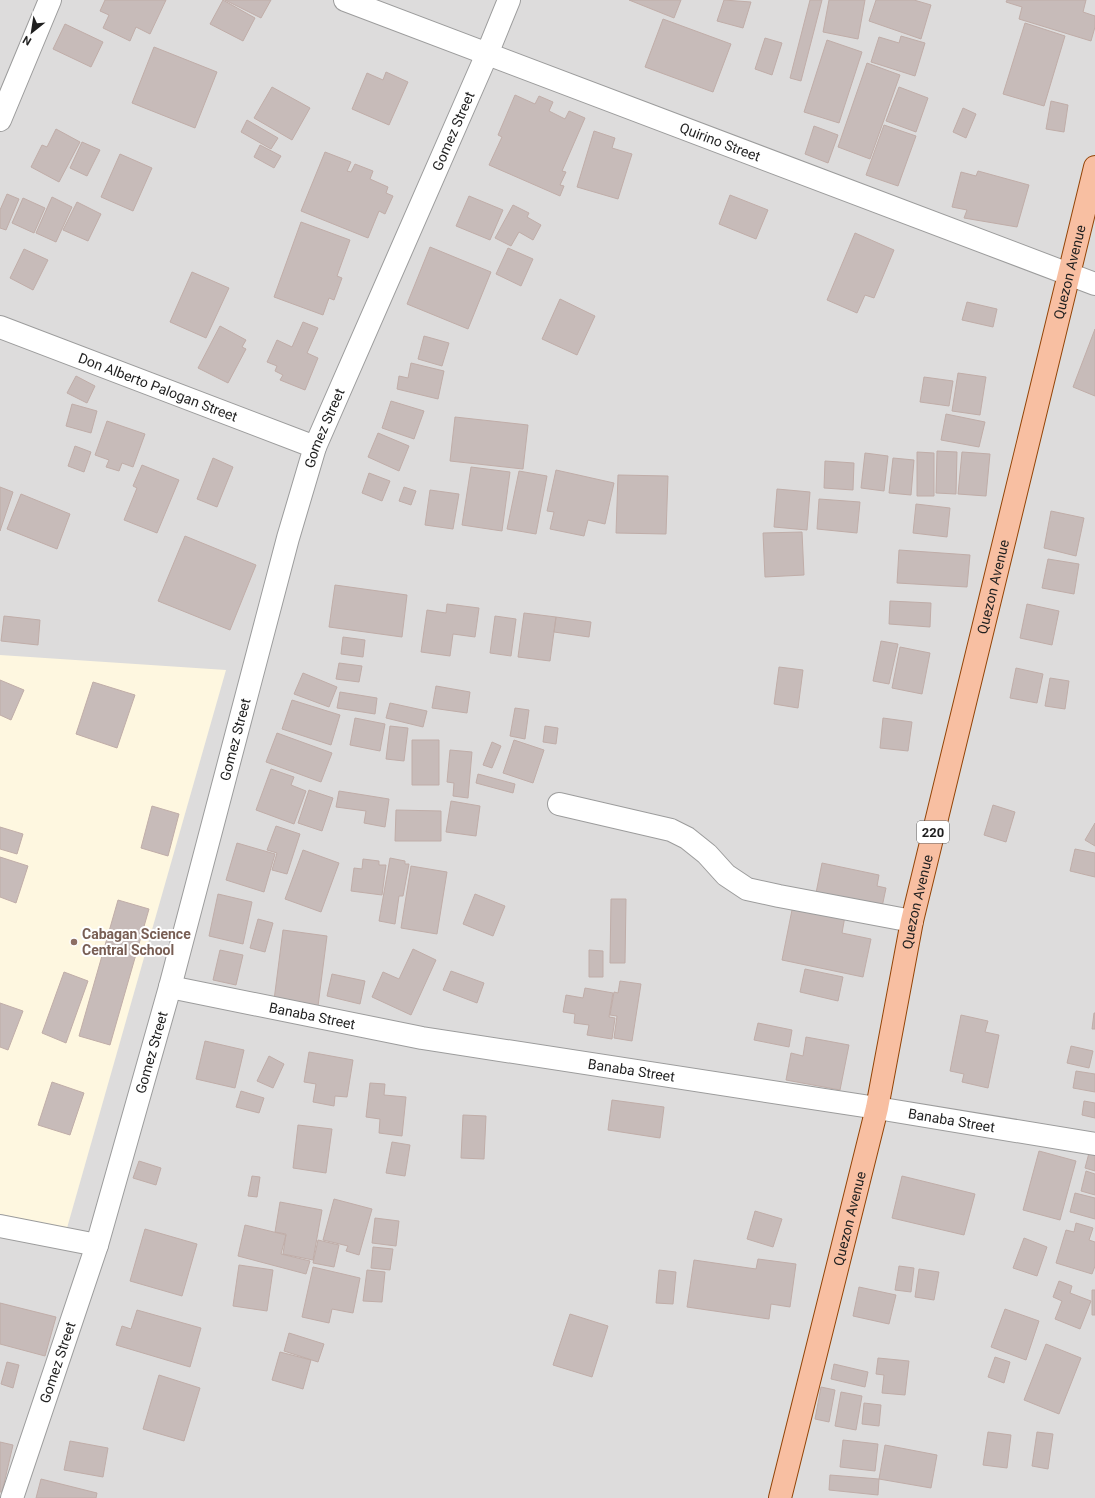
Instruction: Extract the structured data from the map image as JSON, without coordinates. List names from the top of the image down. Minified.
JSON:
{"streets":{"main road":["Quezon Avenue","220"],"street":["Gomez Street","Quirino Street","Don Alberto Palogan Street","Banaba Street"]},"crossings":[["Gomez Street","Quirino Street"],["Gomez Street","Don Alberto Palogan Street"],["Gomez Street","Banaba Street"],["Quirino Street","Quezon Avenue"],["Quezon Avenue","Banaba Street"]],"places":["Cabagan Science Central School"],"north":"bottom left"}
